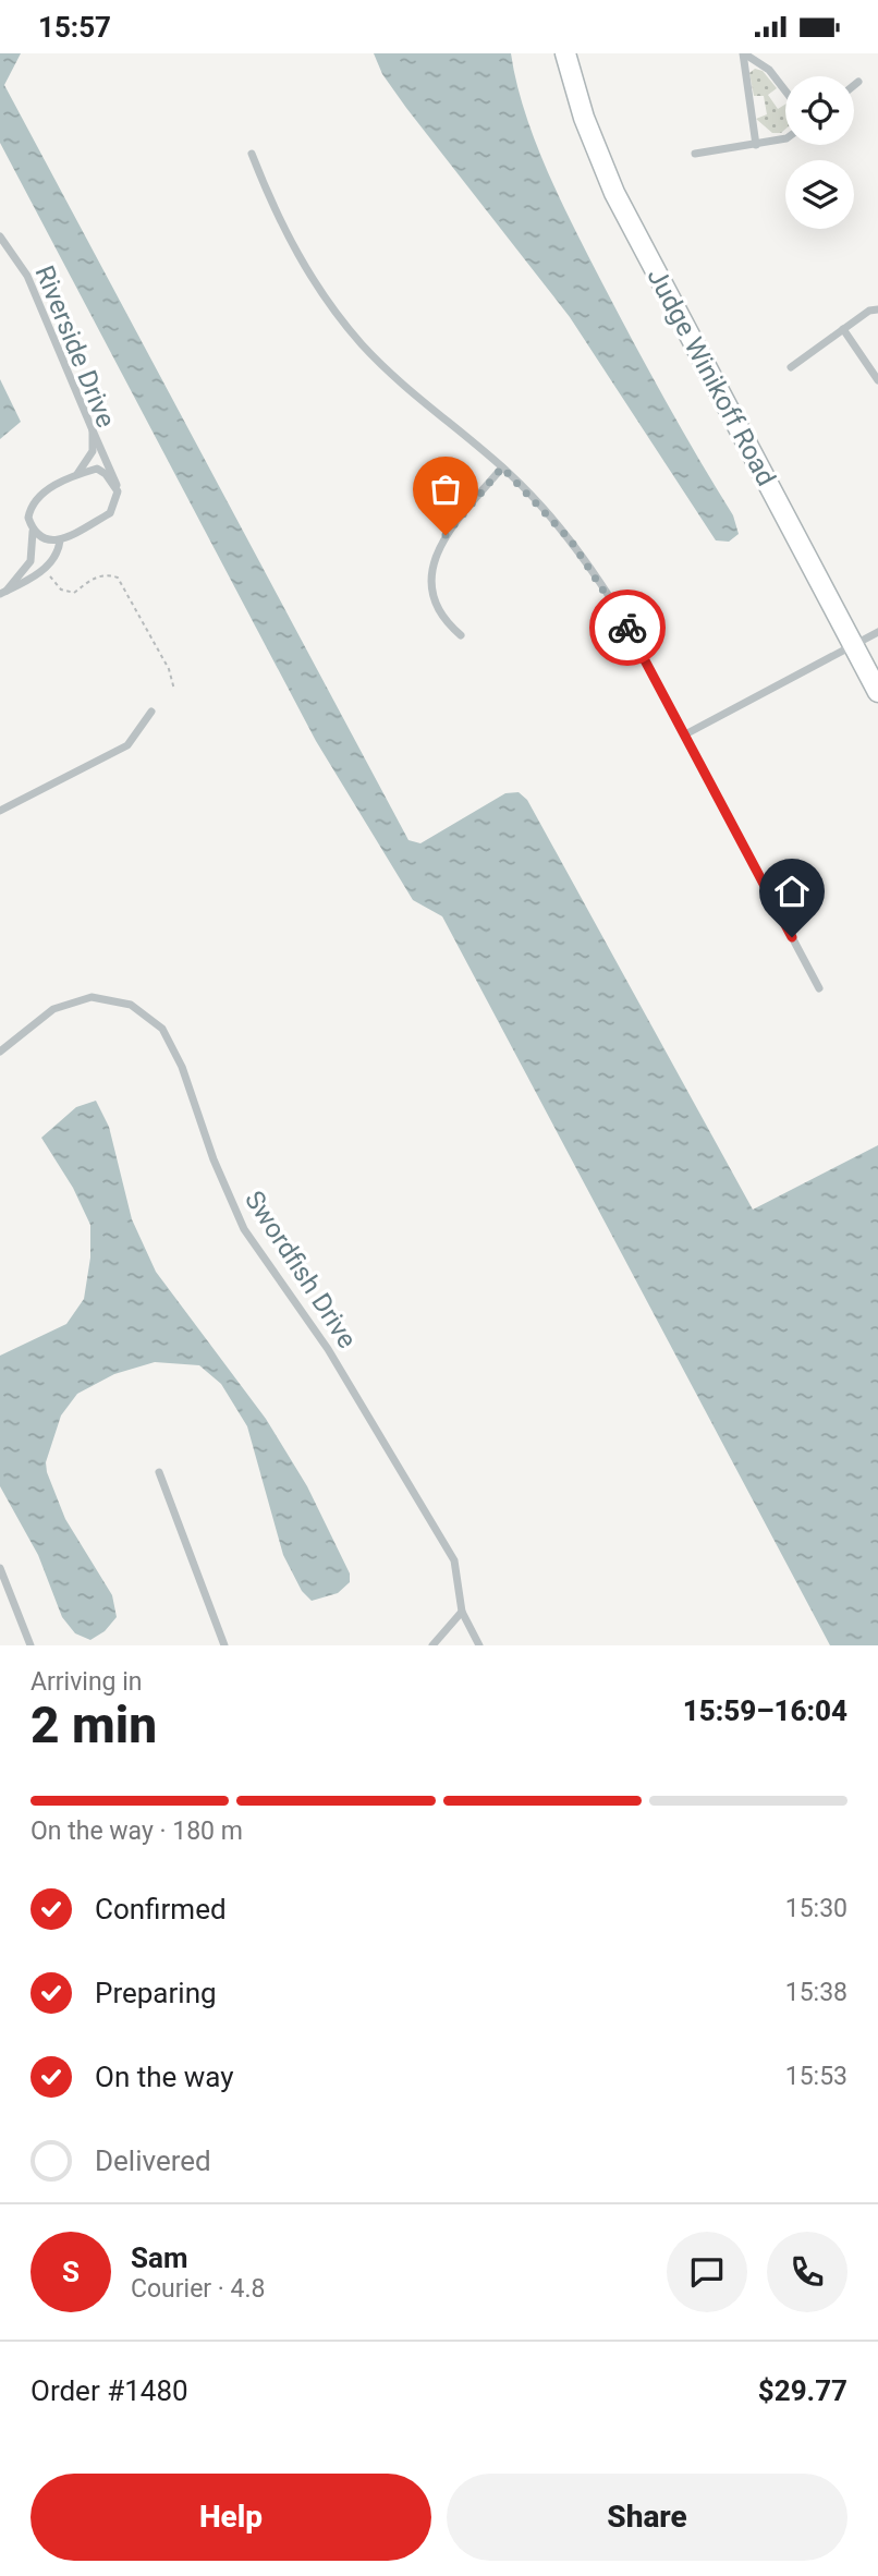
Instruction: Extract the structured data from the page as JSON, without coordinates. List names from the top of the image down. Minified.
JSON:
{"streets":{"street":["Riverside Drive","Judge Winikoff Road","Swordfish Drive"]},"page":{"status":"15:57","heading":["2 min","Arriving in","15:59–16:04"],"panel":["Sam","Courier · 4.8","Order #1480","$29.77"],"bar":"On the way · 180 m","list":[["Confirmed","15:30"],["Preparing","15:38"],["On the way","15:53"],"Delivered"],"round":"S","buttons":["Help","Share"]}}
